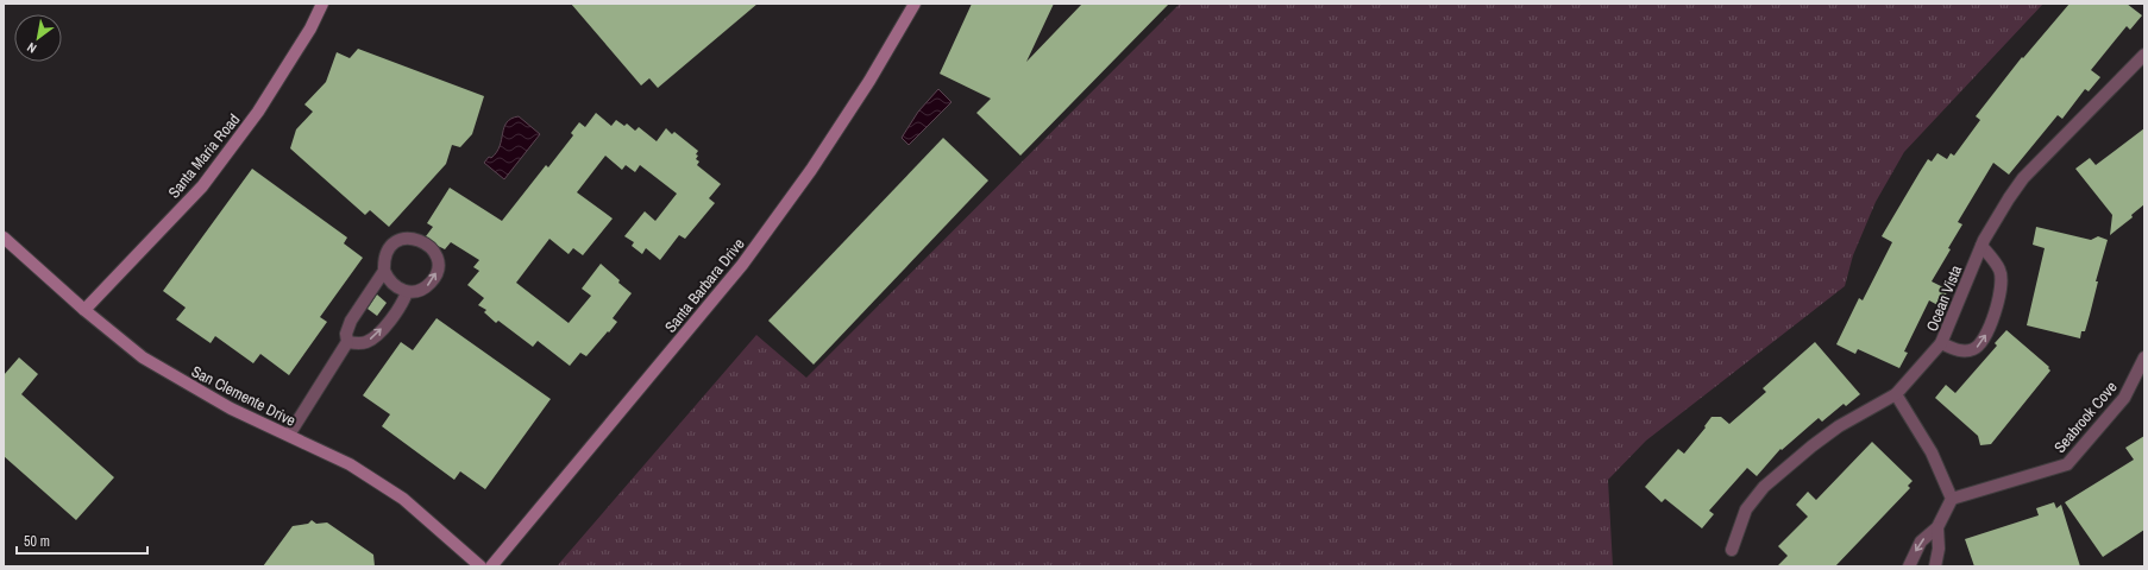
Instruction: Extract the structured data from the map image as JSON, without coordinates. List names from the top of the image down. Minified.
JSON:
{"streets":{"street":["Santa Maria Road","Santa Barbara Drive","Ocean Vista","San Clemente Drive","Seabrook Cove"]},"crossings":[["Santa Maria Road","San Clemente Drive"]],"scale_bar":"50 m","north":"bottom left"}
